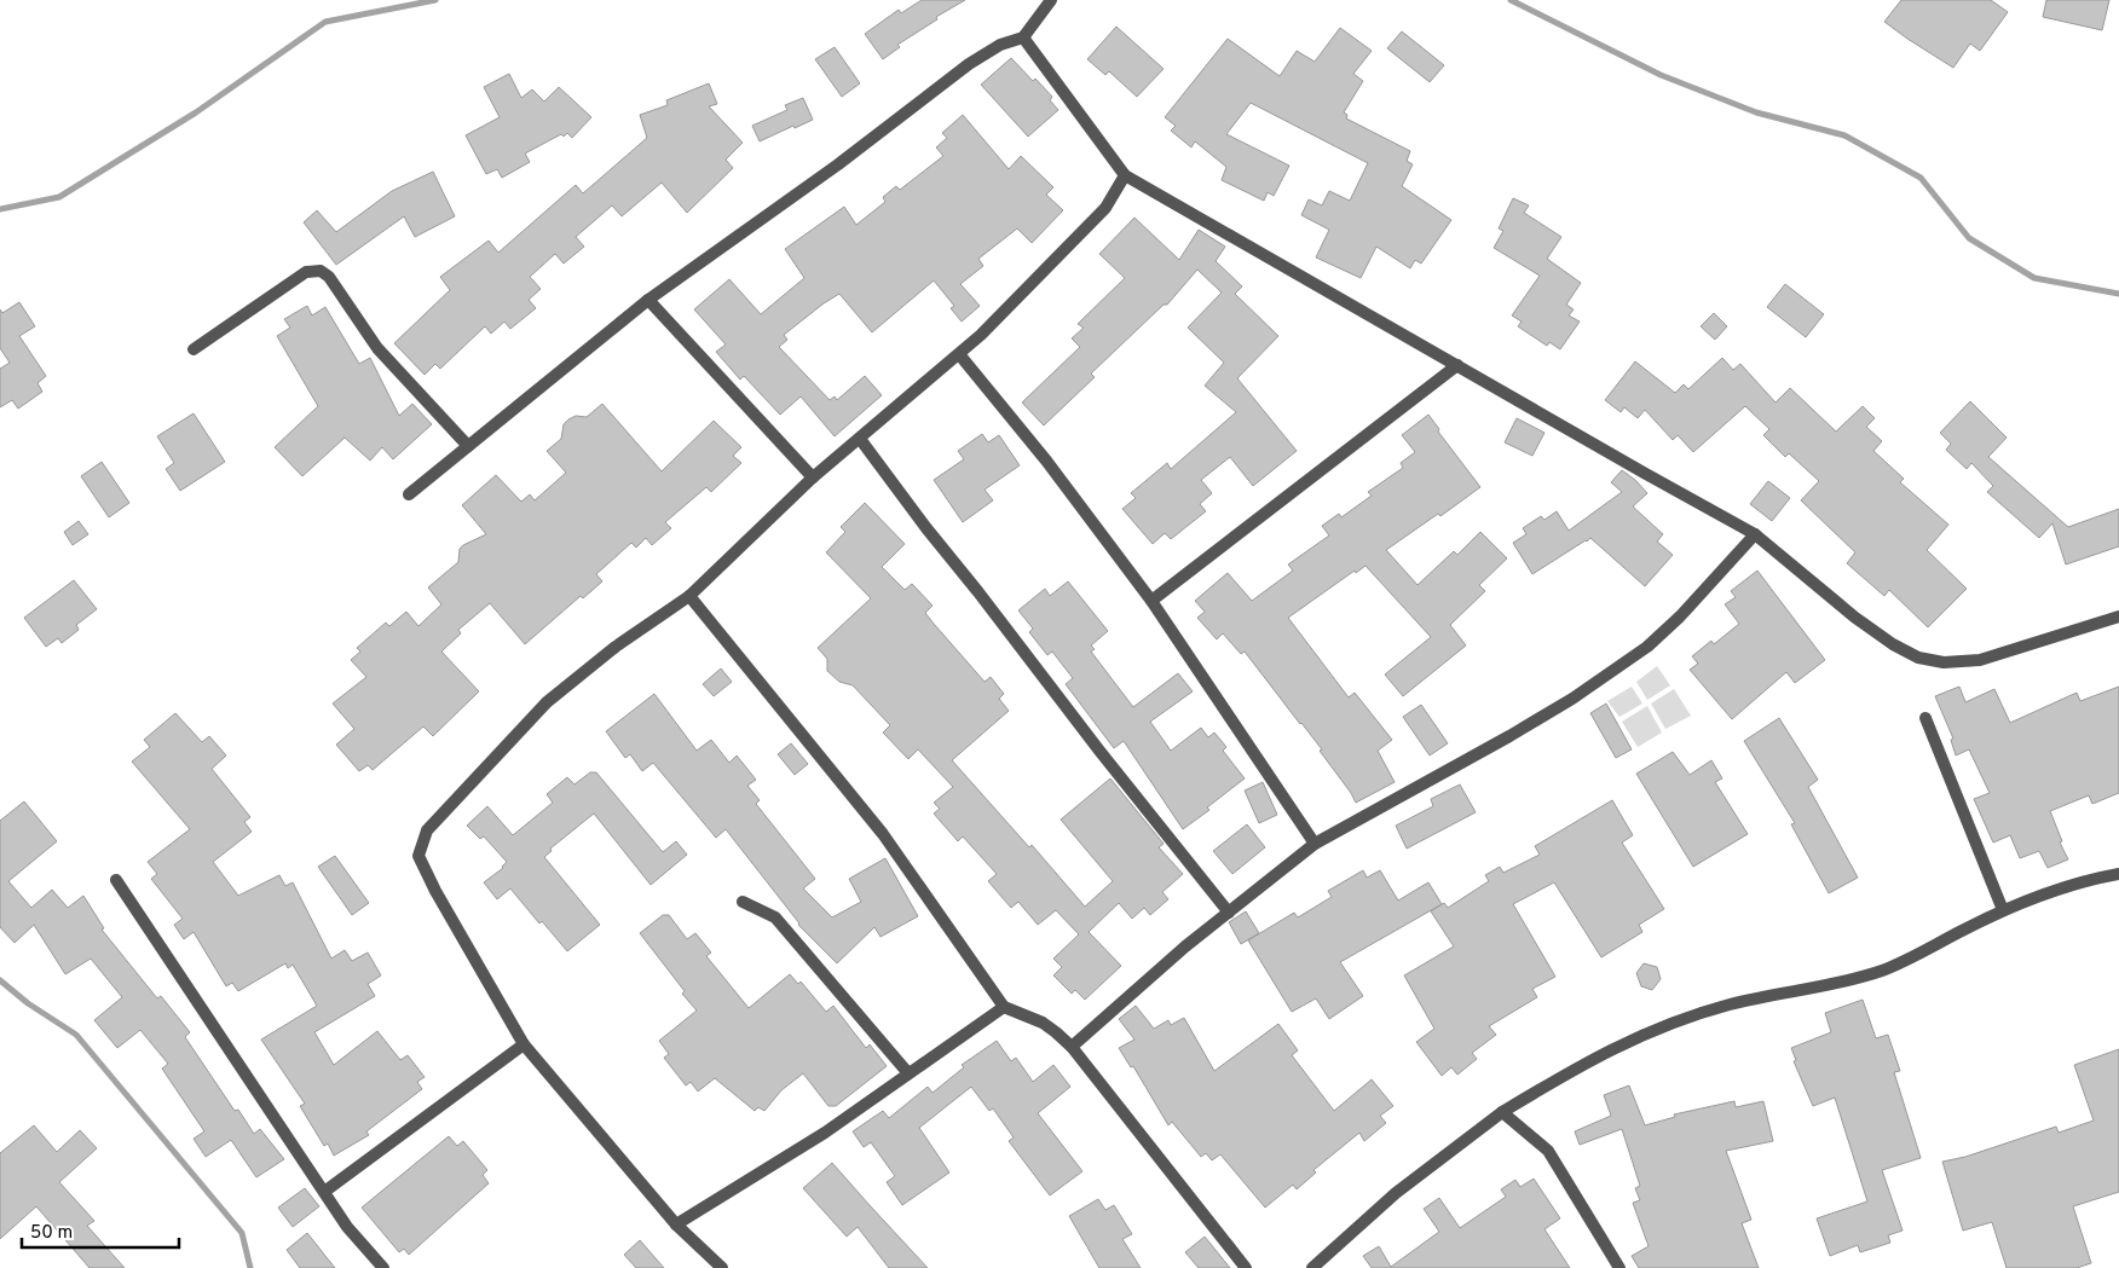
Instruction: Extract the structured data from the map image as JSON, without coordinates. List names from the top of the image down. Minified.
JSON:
{"scale_bar":"50 m"}
